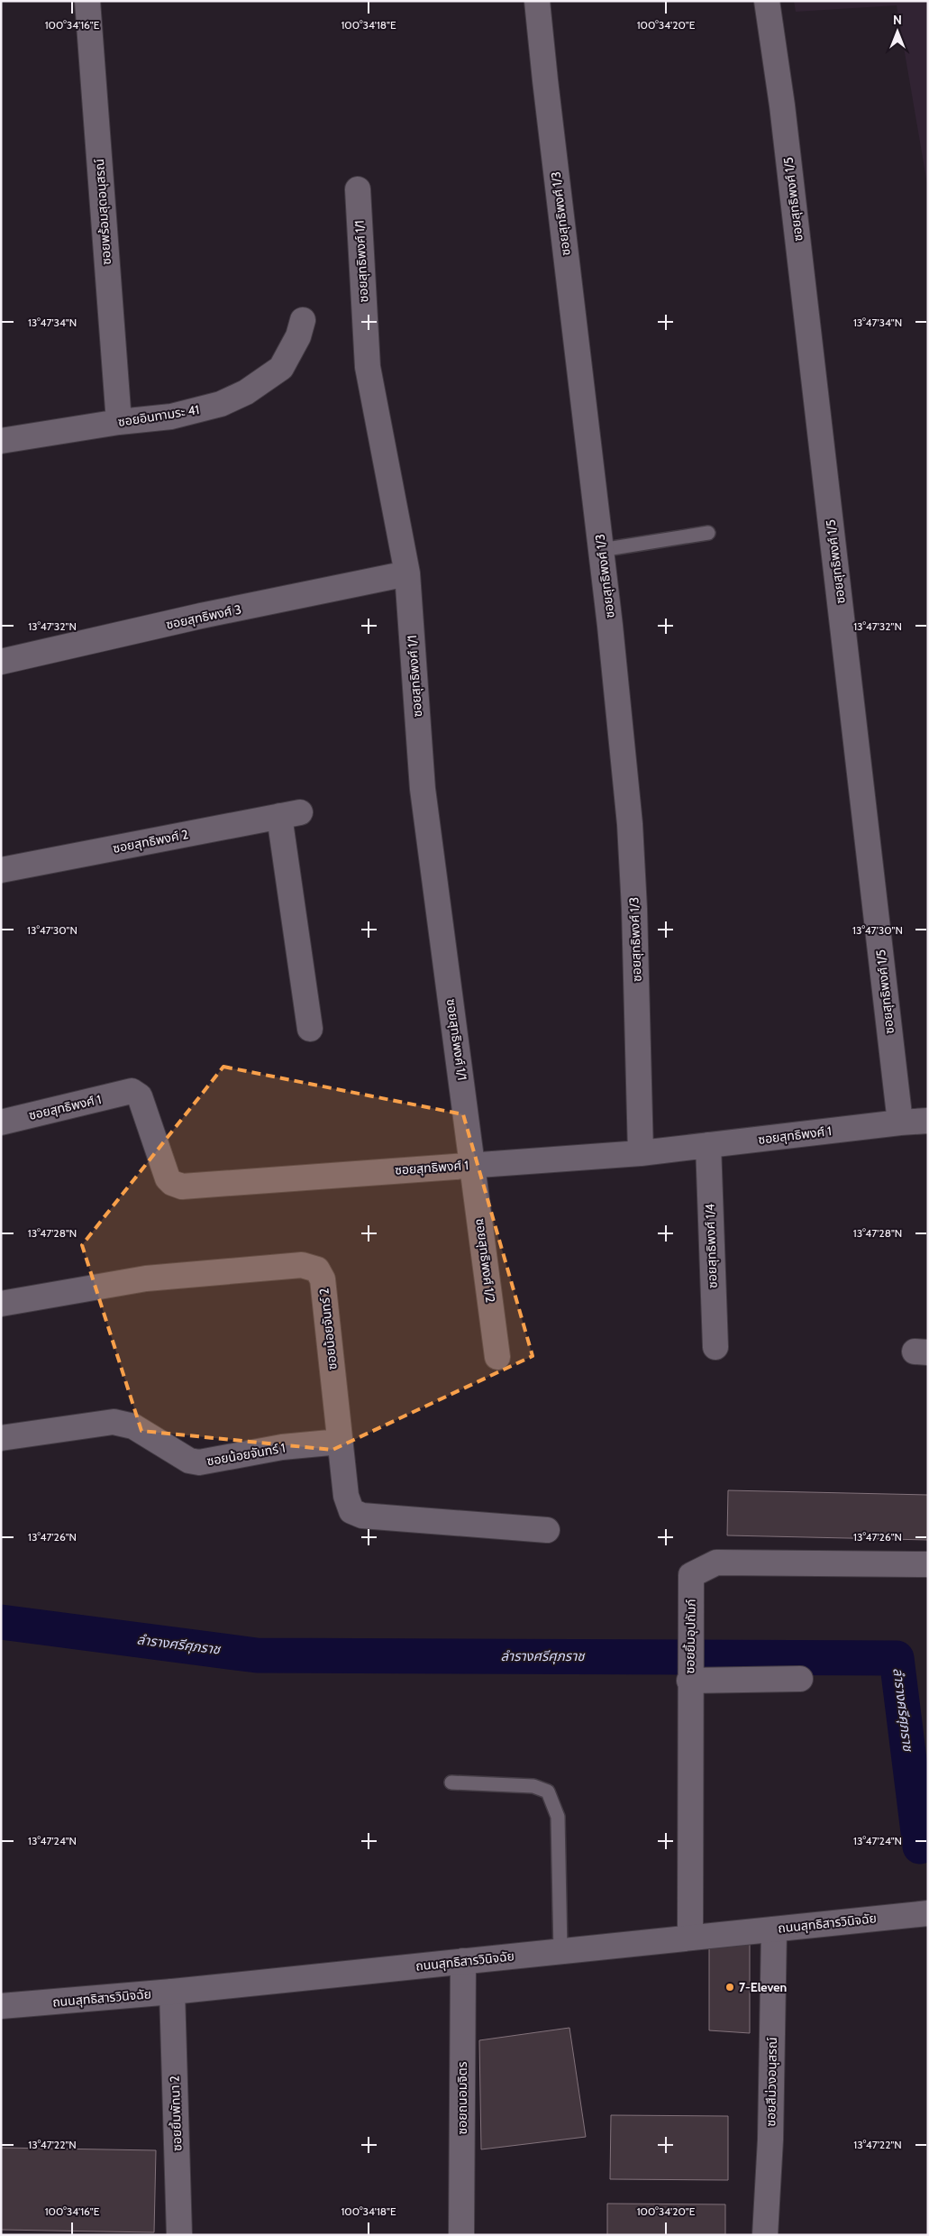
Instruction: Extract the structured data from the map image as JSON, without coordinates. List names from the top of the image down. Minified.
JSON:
{"streets":{"street":["ซอยสุทธิพงศ์ 1/5","ซอยพร้อมสุดอนุสรณ์","ซอยสุทธิพงศ์ 1/3","ซอยสุทธิพงศ์ 1/1","ซอยอินทามระ 41","ซอยสุทธิพงศ์ 3","ซอยสุทธิพงศ์ 2","ซอยสุทธิพงศ์ 1","ซอยสุทธิพงศ์ 1/4","ซอยสุทธิพงศ์ 1/2","ซอยน้อยจันทร์ 2","ซอยน้อยจันทร์ 1","ซอยยิ้มอุปถัมภ์","ถนนสุทธิสารวินิจฉัย","ซอยสีม่วงอนุสรณ์","ซอยถนอมจิตร","ซอยยิ้มพัทนา 2"]},"crossings":[["ซอยสุทธิพงศ์ 1/5","ซอยสุทธิพงศ์ 1"],["ซอยพร้อมสุดอนุสรณ์","ซอยอินทามระ 41"],["ซอยสุทธิพงศ์ 1/3","ซอยสุทธิพงศ์ 1"],["ซอยสุทธิพงศ์ 1/1","ซอยสุทธิพงศ์ 3"],["ซอยสุทธิพงศ์ 1/1","ซอยสุทธิพงศ์ 1"],["ซอยสุทธิพงศ์ 1/1","ซอยสุทธิพงศ์ 1/2"],["ซอยสุทธิพงศ์ 1","ซอยสุทธิพงศ์ 1/4"],["ซอยสุทธิพงศ์ 1","ซอยสุทธิพงศ์ 1/2"],["ซอยน้อยจันทร์ 2","ซอยน้อยจันทร์ 1"],["ซอยยิ้มอุปถัมภ์","ถนนสุทธิสารวินิจฉัย"],["ถนนสุทธิสารวินิจฉัย","ซอยสีม่วงอนุสรณ์"],["ถนนสุทธิสารวินิจฉัย","ซอยถนอมจิตร"],["ถนนสุทธิสารวินิจฉัย","ซอยยิ้มพัทนา 2"]],"water":["ลำรางศรีศุภราช"],"places":["7-Eleven"],"north":"top","coordinates":["100°34'16\"E","100°34'18\"E","100°34'20\"E","13°47'34\"N","13°47'32\"N","13°47'30\"N","13°47'28\"N","13°47'26\"N","13°47'24\"N","13°47'22\"N"]}
